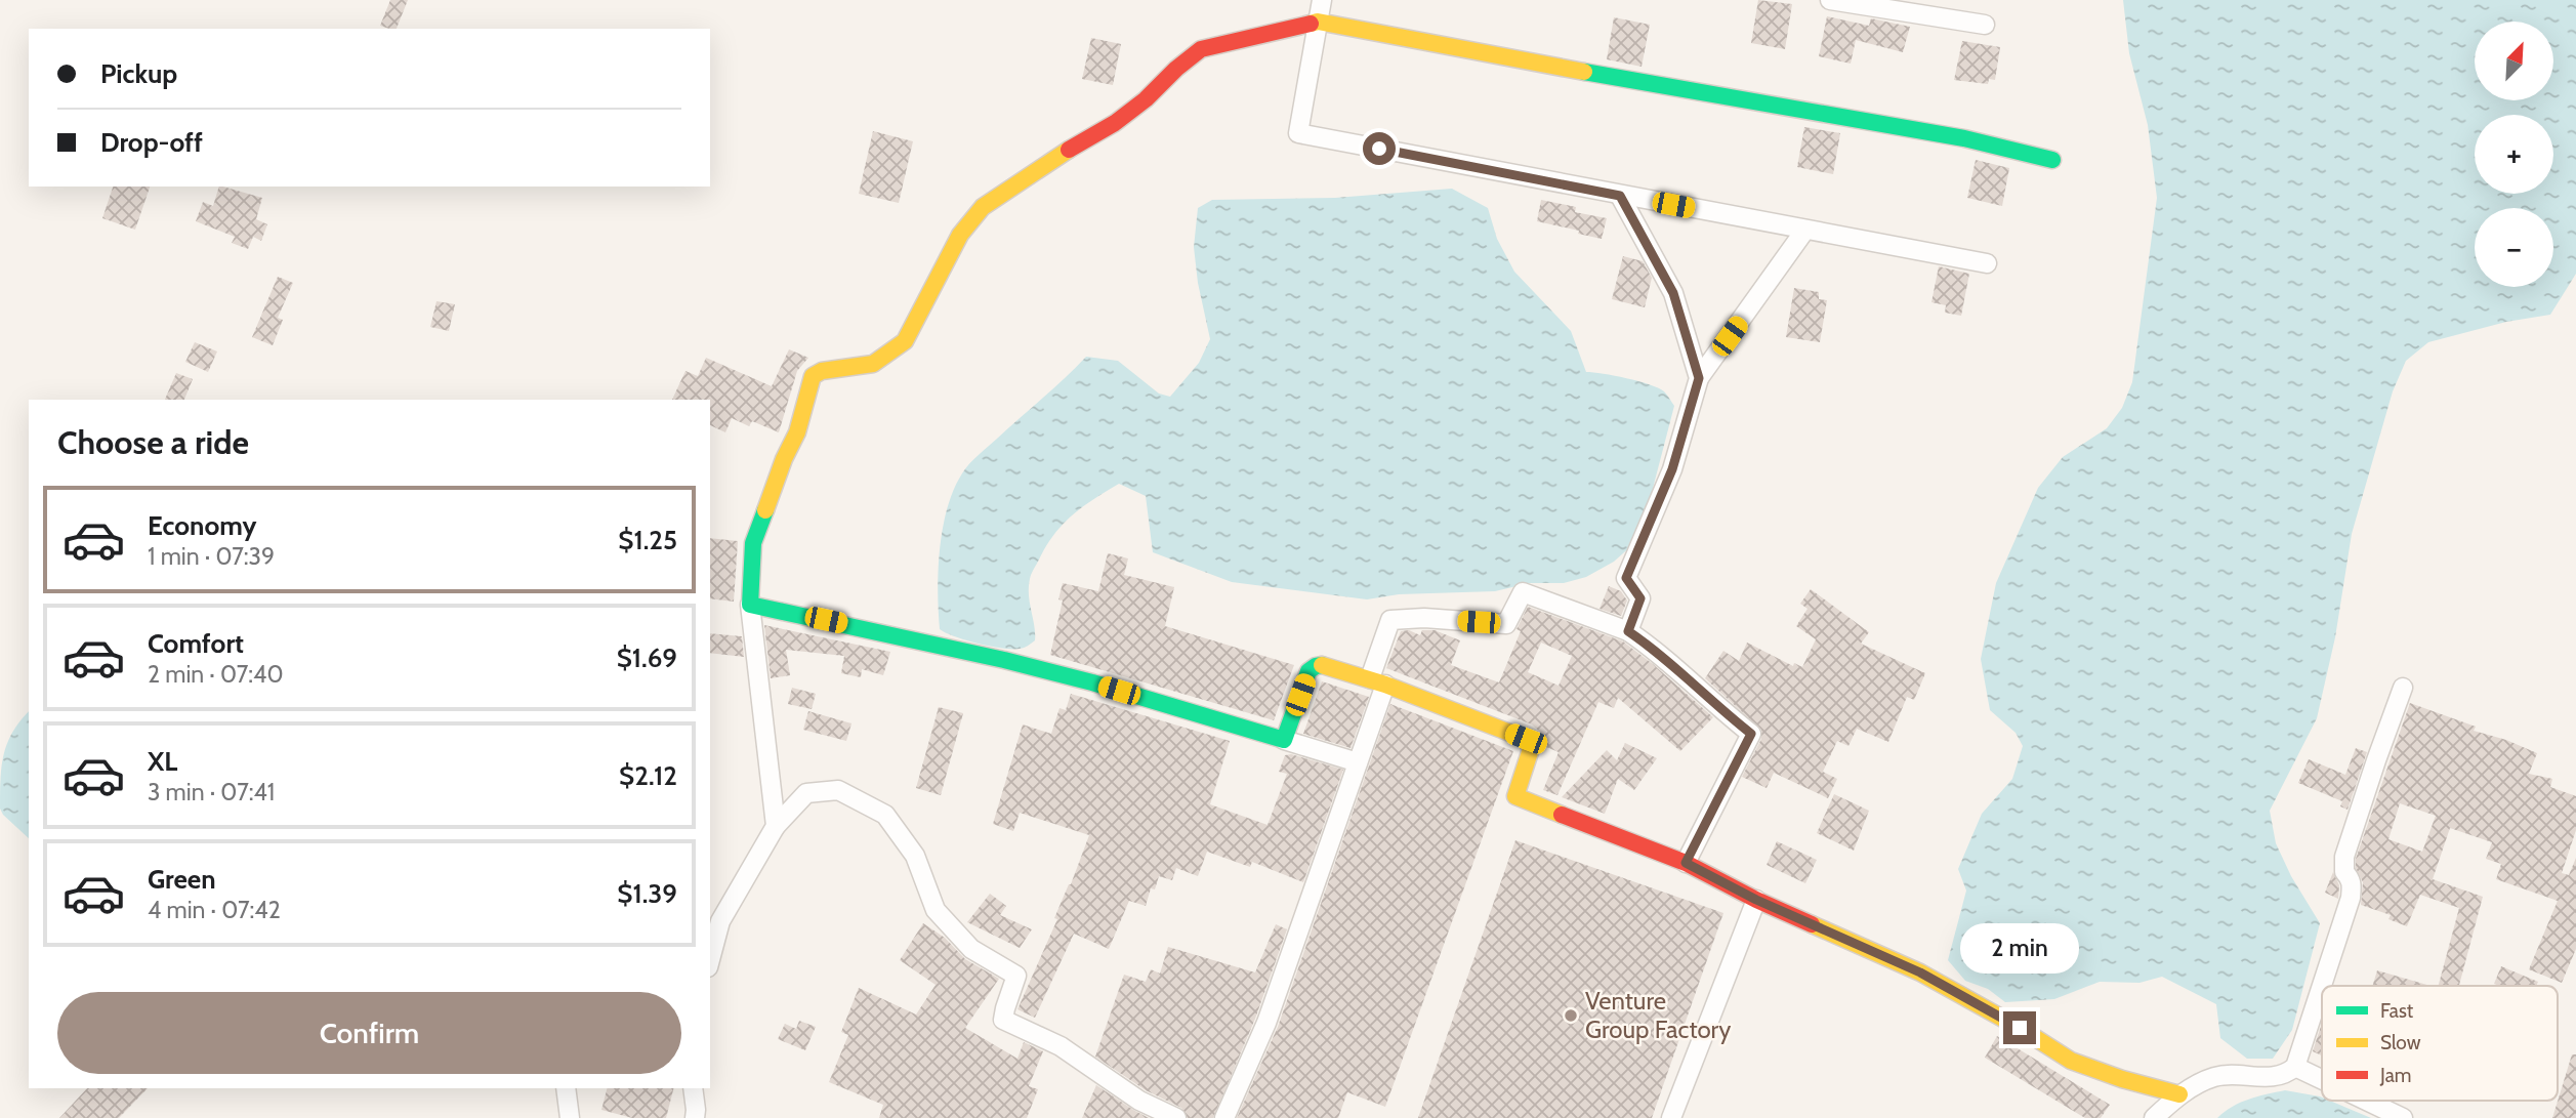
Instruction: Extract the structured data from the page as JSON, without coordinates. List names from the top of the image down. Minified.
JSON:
{"places":["Venture Group Factory"],"legend":["Fast","Slow","Jam"],"north":"top right","page":{"map_buttons":["+","−"],"banner":["Pickup","Drop-off"],"heading":"Choose a ride","list":[{"name":"Economy","note":"1 min · 07:39","value":"$1.25"},{"name":"Comfort","note":"2 min · 07:40","value":"$1.69"},{"name":"XL","note":"3 min · 07:41","value":"$2.12"},{"name":"Green","note":"4 min · 07:42","value":"$1.39"}],"bubble":"2 min","buttons":"Confirm"}}
